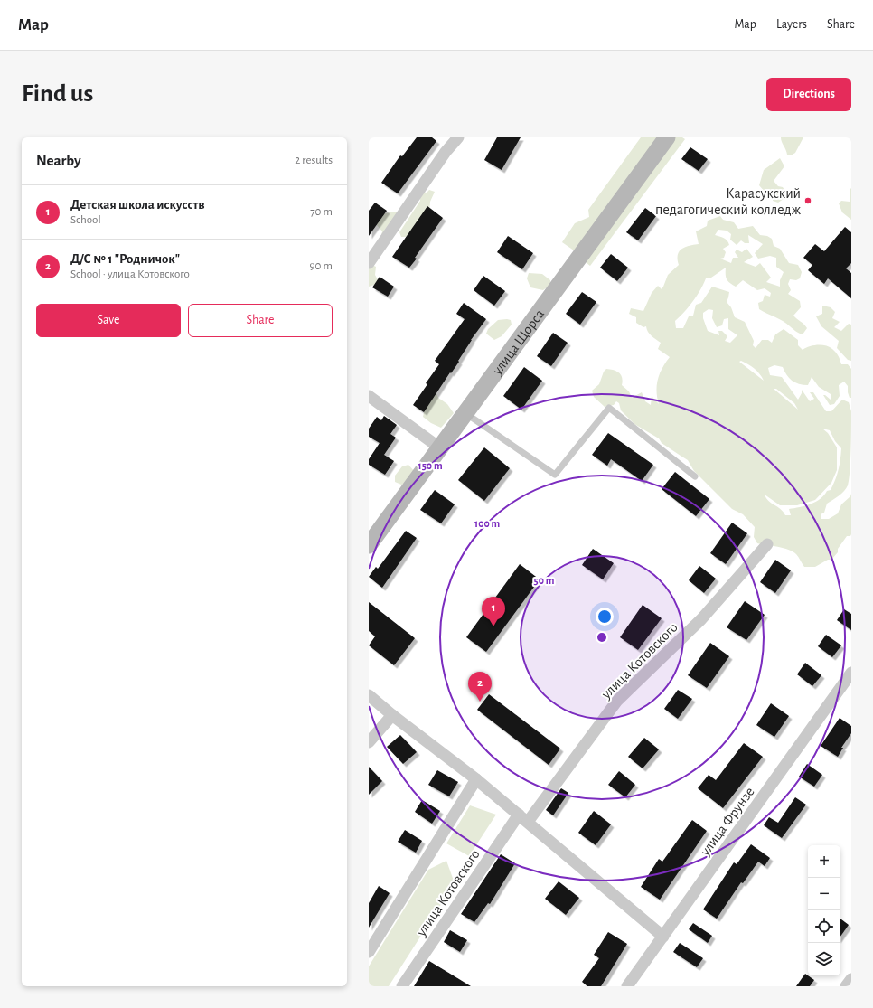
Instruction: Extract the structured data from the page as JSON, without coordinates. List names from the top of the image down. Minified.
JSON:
{"streets":{"street":["улица Щорса","улица Котовского","улица Фрунзе"]},"places":["Карасукский педагогический колледж"],"page":{"header":"Map","nav":["Map","Layers","Share"],"buttons":["Directions",["Save","Share"]],"title":"Find us","heading":["Nearby","2 results"],"list":[{"mark":"1","name":"Детская школа искусств","note":"School","value":"70 m"},{"mark":"2","name":"Д/С № 1 \"Родничок\"","note":"School · улица Котовского","value":"90 m"}],"pins":["1","2"],"map_buttons":["+","−"]},"rings":["150 m","100 m","50 m"]}
